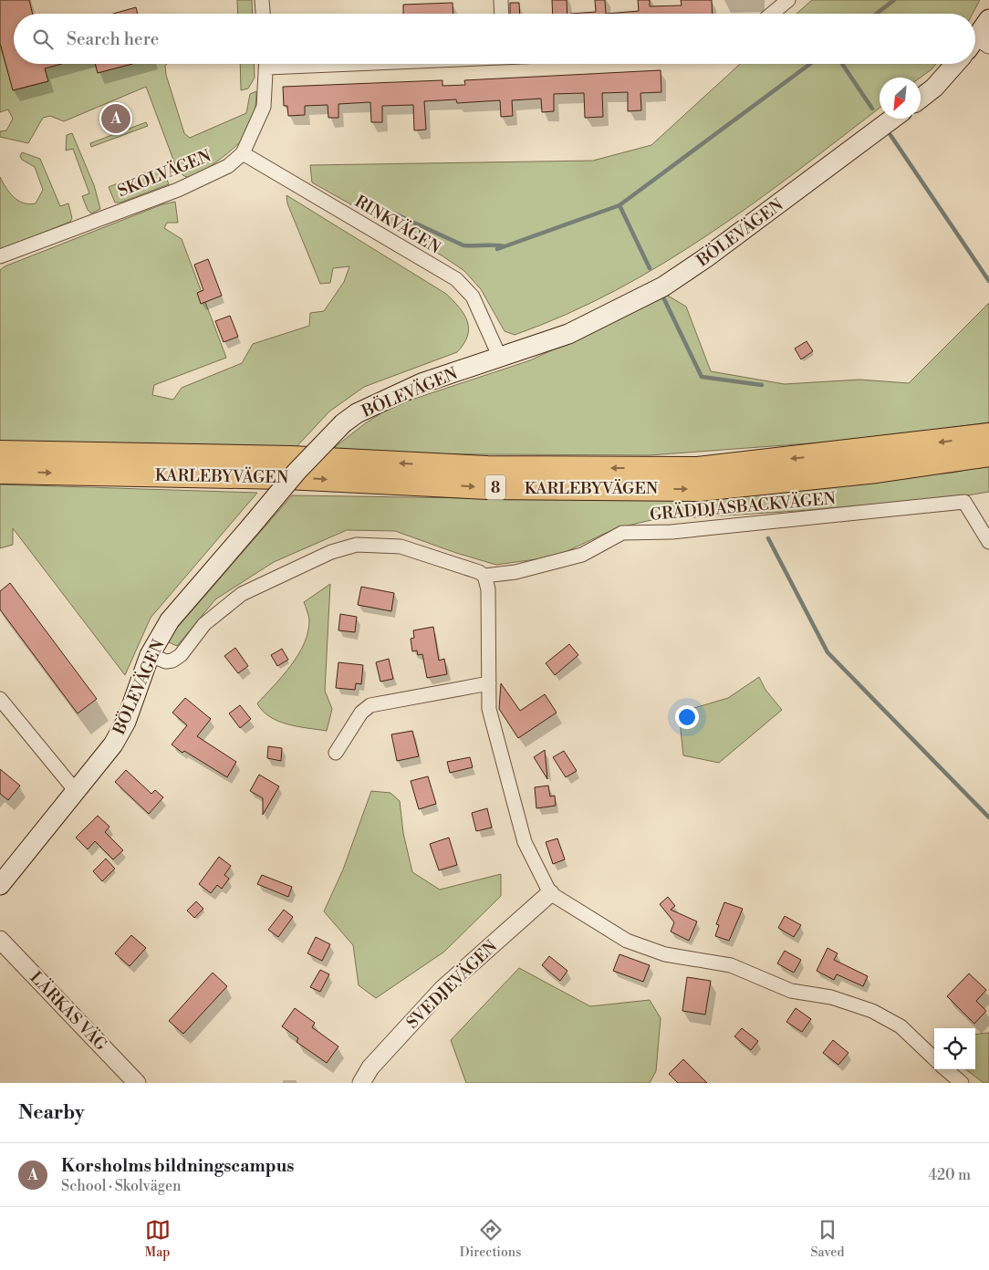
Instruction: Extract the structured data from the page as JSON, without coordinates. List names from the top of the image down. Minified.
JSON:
{"streets":{"highway":["KARLEBYVÄGEN","8"],"main road":["BÖLEVÄGEN"],"street":["SKOLVÄGEN","RINKVÄGEN","GRÄDDJASBACKVÄGEN","SVEDJEVÄGEN","LÄRKAS VÄG"]},"crossings":[["SKOLVÄGEN","RINKVÄGEN"],["RINKVÄGEN","BÖLEVÄGEN"]],"north":"bottom left","page":{"search":"Search here","pins":"A","heading":"Nearby","list":[{"mark":"A","name":"Korsholms bildningscampus","note":"School · Skolvägen","value":"420 m"}],"nav":["Map","Directions","Saved"]}}
